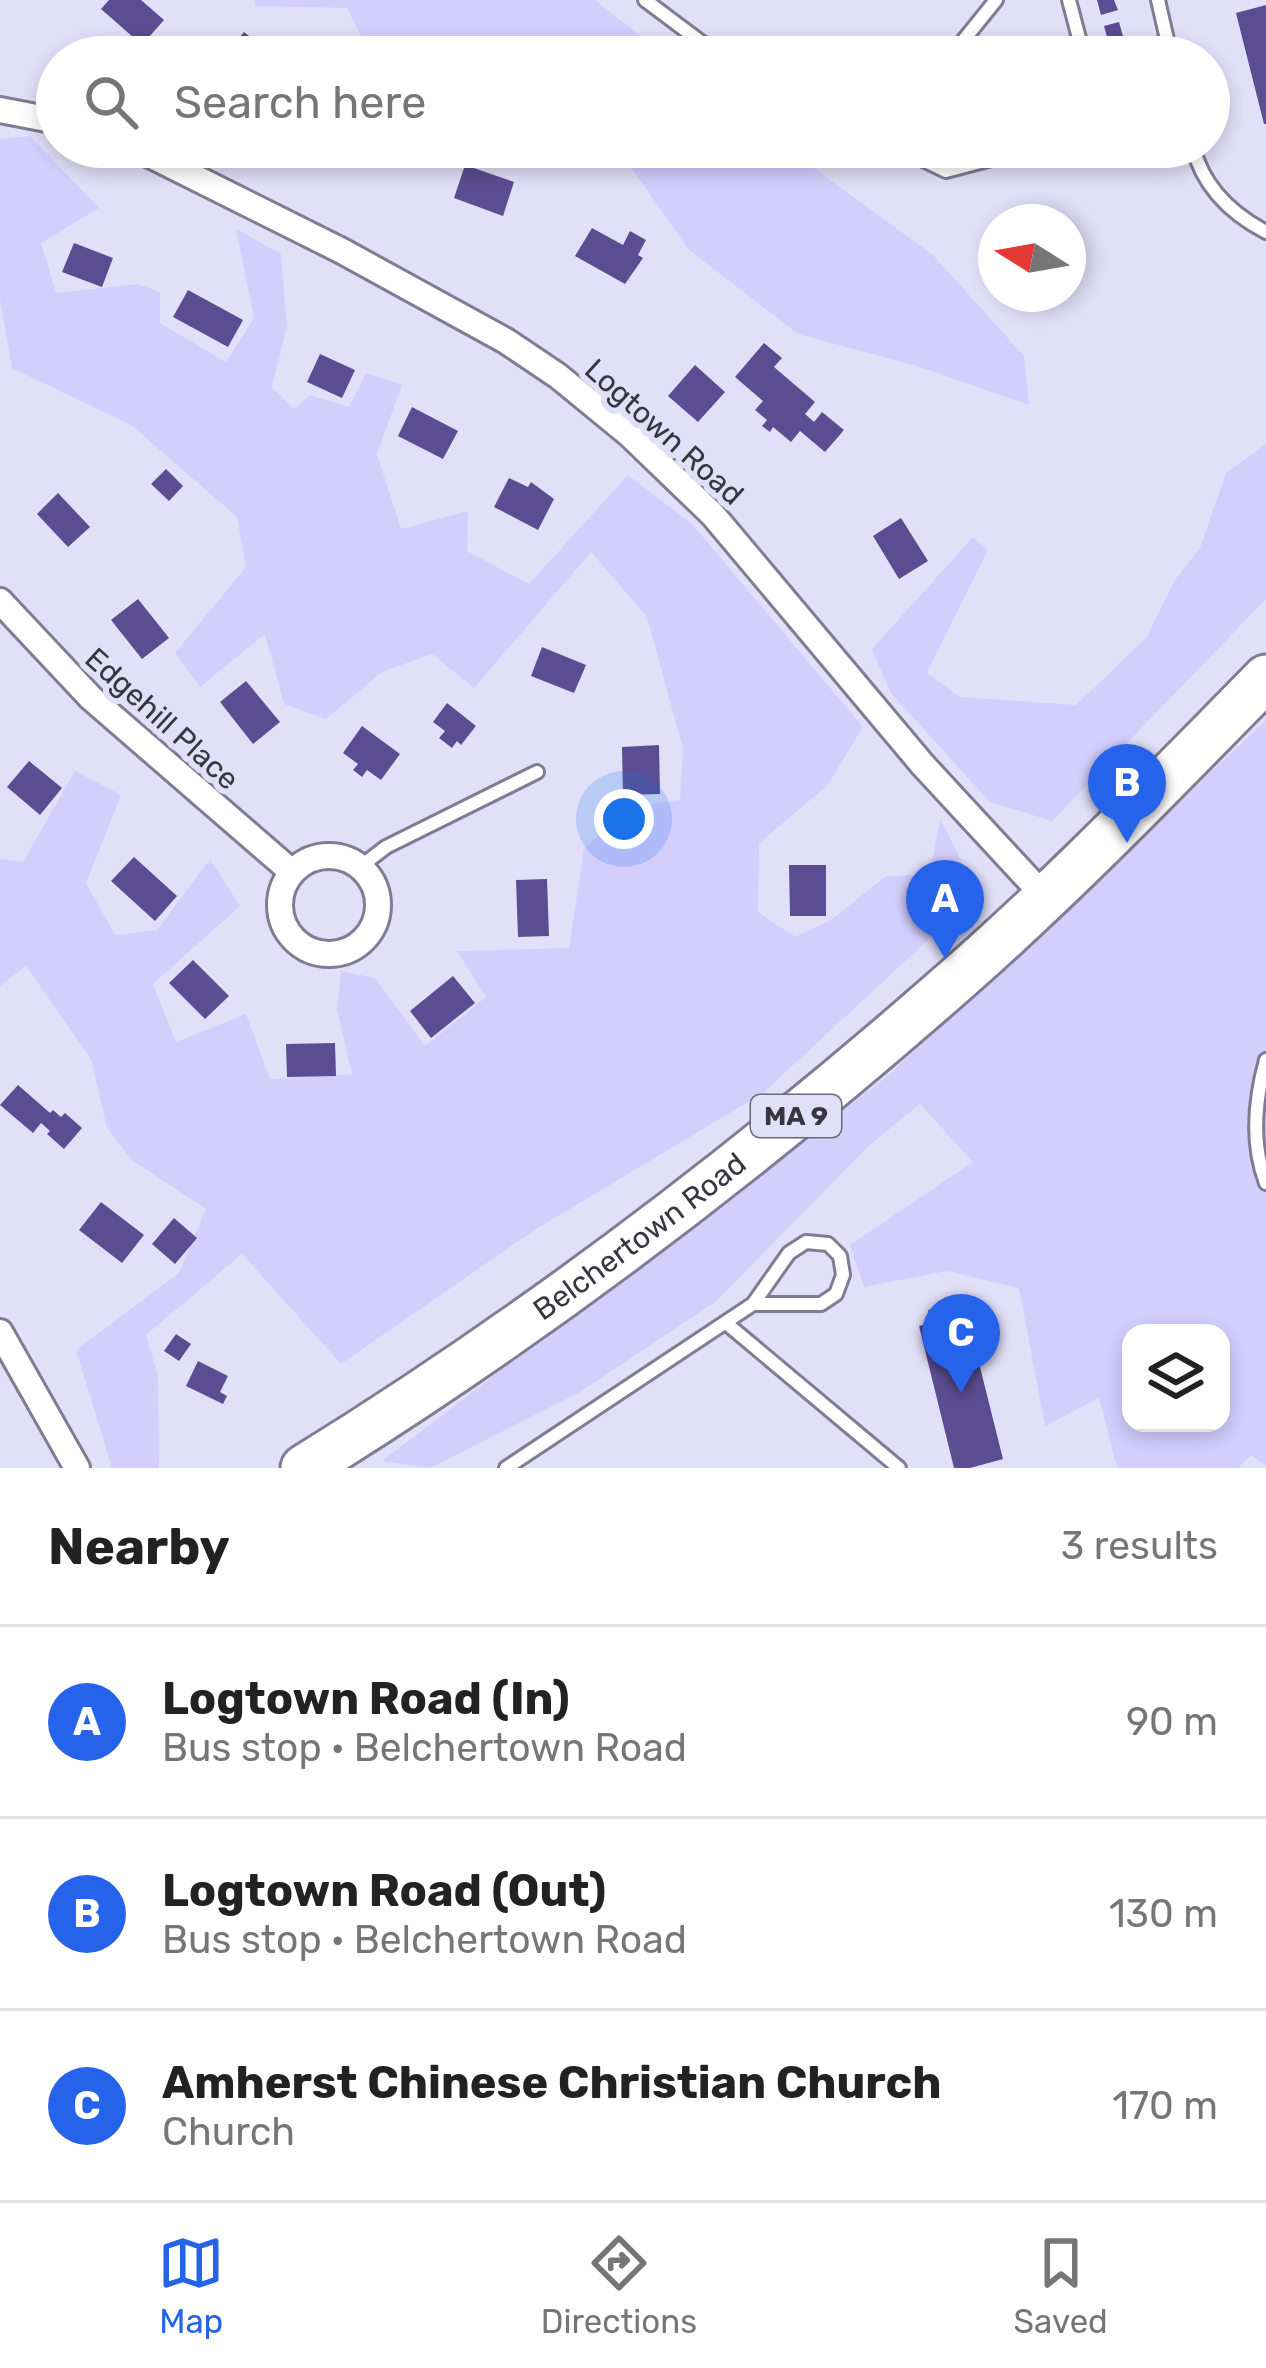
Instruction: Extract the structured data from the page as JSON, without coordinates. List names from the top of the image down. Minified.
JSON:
{"streets":{"highway":["MA 9","Belchertown Road"],"street":["Logtown Road","Edgehill Place"]},"crossings":[["Logtown Road","Belchertown Road"]],"north":"left","page":{"search":"Search here","pins":["B","A","C"],"heading":["Nearby","3 results"],"list":[{"mark":"A","name":"Logtown Road (In)","note":"Bus stop · Belchertown Road","value":"90 m"},{"mark":"B","name":"Logtown Road (Out)","note":"Bus stop · Belchertown Road","value":"130 m"},{"mark":"C","name":"Amherst Chinese Christian Church","note":"Church","value":"170 m"}],"nav":["Map","Directions","Saved"]}}
